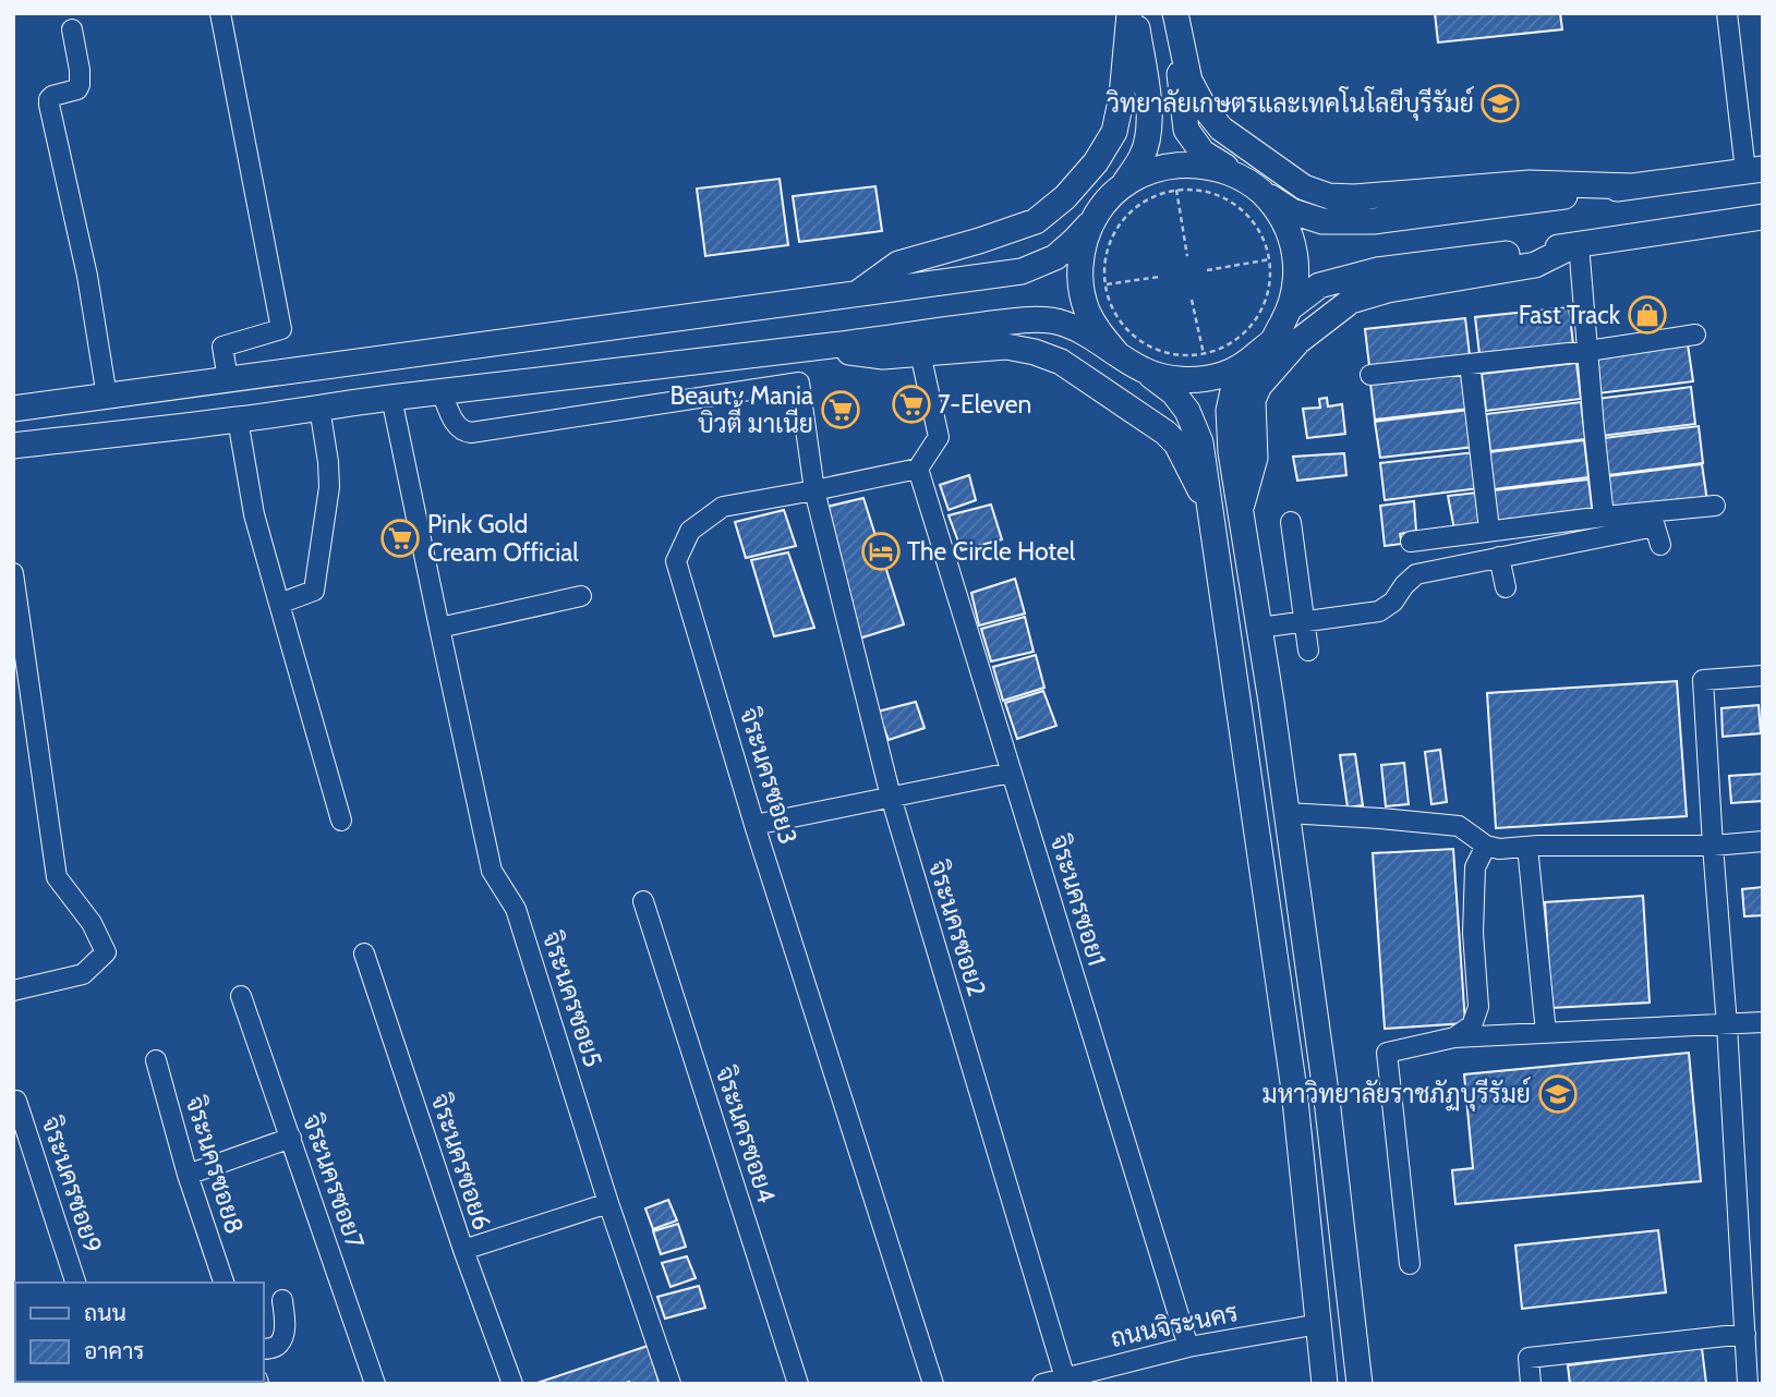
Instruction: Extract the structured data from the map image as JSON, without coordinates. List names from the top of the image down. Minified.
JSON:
{"streets":{"street":["จิระนครซอย3","จิระนครซอย1","จิระนครซอย2","จิระนครซอย5","จิระนครซอย4","จิระนครซอย6","จิระนครซอย8","จิระนครซอย7","จิระนครซอย9","ถนนจิระนคร"]},"crossings":[["จิระนครซอย3","จิระนครซอย1"],["จิระนครซอย3","จิระนครซอย2"],["จิระนครซอย1","ถนนจิระนคร"],["จิระนครซอย2","ถนนจิระนคร"]],"places":{"school or university":["วิทยาลัยเกษตรและเทคโนโลยีบุรีรัมย์","มหาวิทยาลัยราชภัฏบุรีรัมย์"],"shop":["Fast Track"],"supermarket":["7-Eleven","Beauty Mania บิวตี้ มาเนีย","Pink Gold Cream Official"],"hotel":["The Circle Hotel"]},"legend":["ถนน","อาคาร"]}
